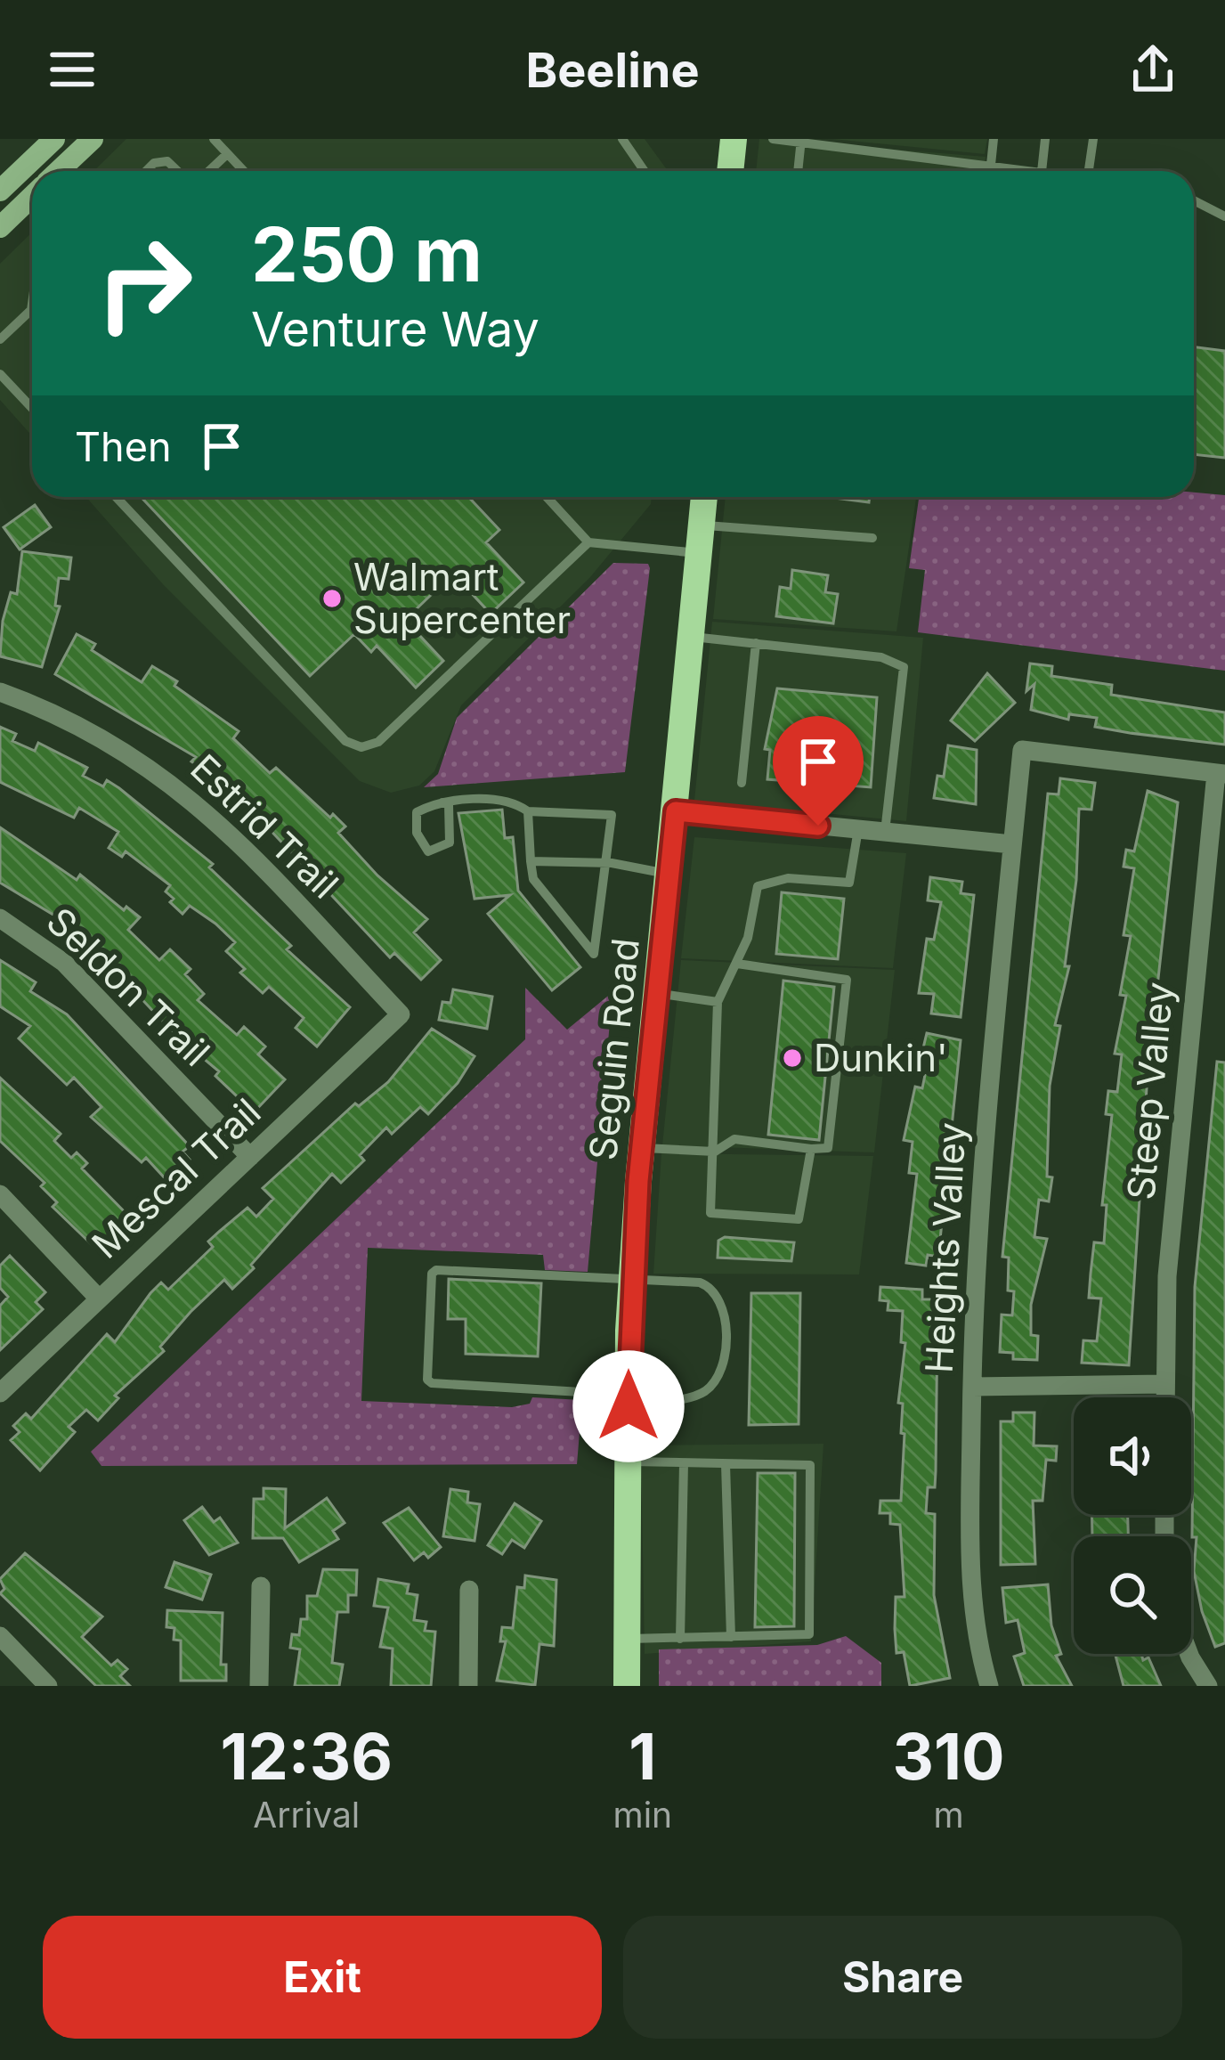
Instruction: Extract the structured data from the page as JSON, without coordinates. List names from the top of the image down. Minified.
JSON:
{"streets":{"main road":["Seguin Road"],"street":["Estrid Trail","Seldon Trail","Steep Valley","Mescal Trail","Heights Valley"]},"crossings":[["Estrid Trail","Mescal Trail"],["Seldon Trail","Mescal Trail"],["Steep Valley","Heights Valley"]],"places":["Walmart Supercenter","Dunkin'"],"page":{"header":"Beeline","turn":["250 m","Venture Way"],"then":"Then","eta":["12:36","Arrival","1","min","310","m"],"buttons":["Exit","Share"]}}
